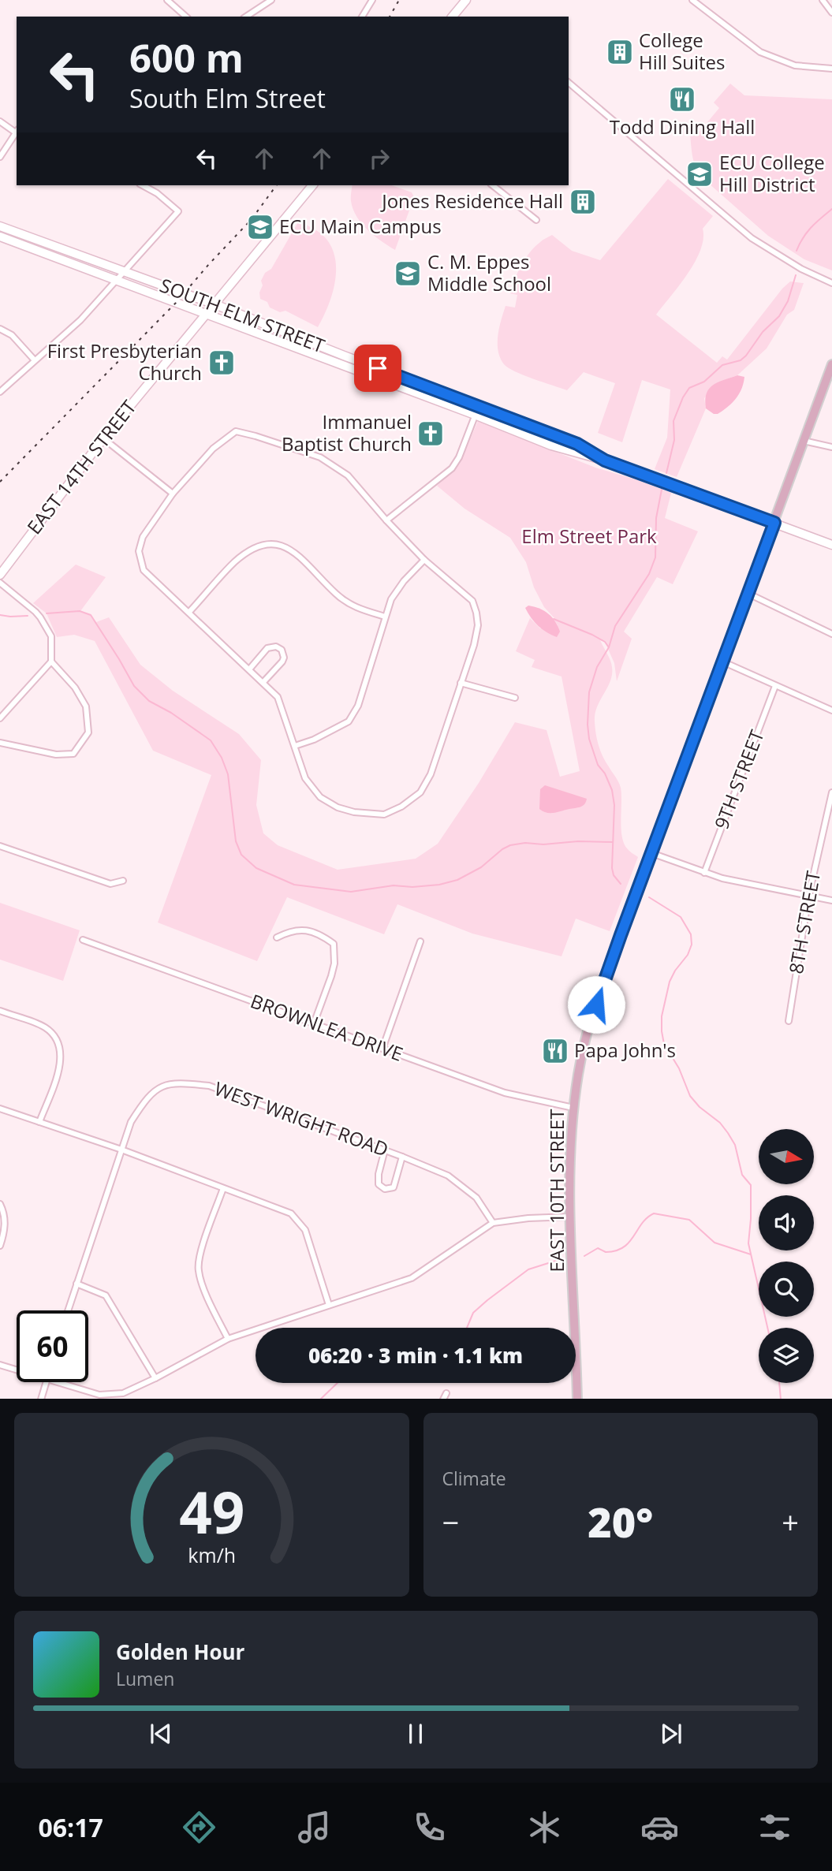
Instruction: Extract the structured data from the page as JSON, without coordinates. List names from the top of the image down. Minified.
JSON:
{"streets":{"main road":["EAST 10TH STREET"],"street":["SOUTH ELM STREET","EAST 14TH STREET","9TH STREET","8TH STREET","BROWNLEA DRIVE","WEST WRIGHT ROAD"]},"crossings":[["SOUTH ELM STREET","EAST 14TH STREET"],["SOUTH ELM STREET","EAST 10TH STREET"],["BROWNLEA DRIVE","EAST 10TH STREET"]],"parks":["Elm Street Park"],"places":{"building":["College Hill Suites","Jones Residence Hall"],"restaurant":["Todd Dining Hall","Papa John's"],"school or university":["ECU College Hill District","ECU Main Campus","C. M. Eppes Middle School"],"church":["First Presbyterian Church","Immanuel Baptist Church"]},"north":"right","page":{"turn":["600 m","South Elm Street"],"limit":"60","trip":"06:20 · 3 min · 1.1 km","tile":"Climate","heat":["−","20°","+"],"song":["Golden Hour","Lumen"],"tabs":"06:17","gauge":["49","km/h"]}}
